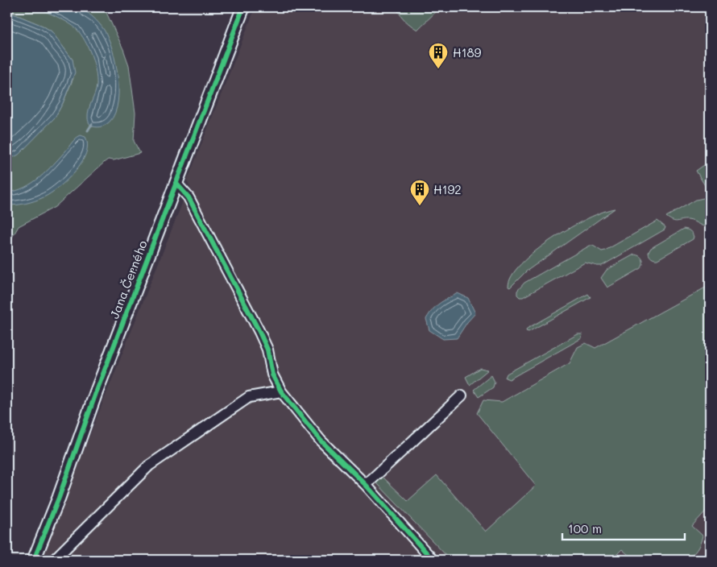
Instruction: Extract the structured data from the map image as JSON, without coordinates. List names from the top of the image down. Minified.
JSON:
{"streets":{"street":["Jana Černého"]},"places":{"building":["H189","H192"]},"scale_bar":"100 m"}
